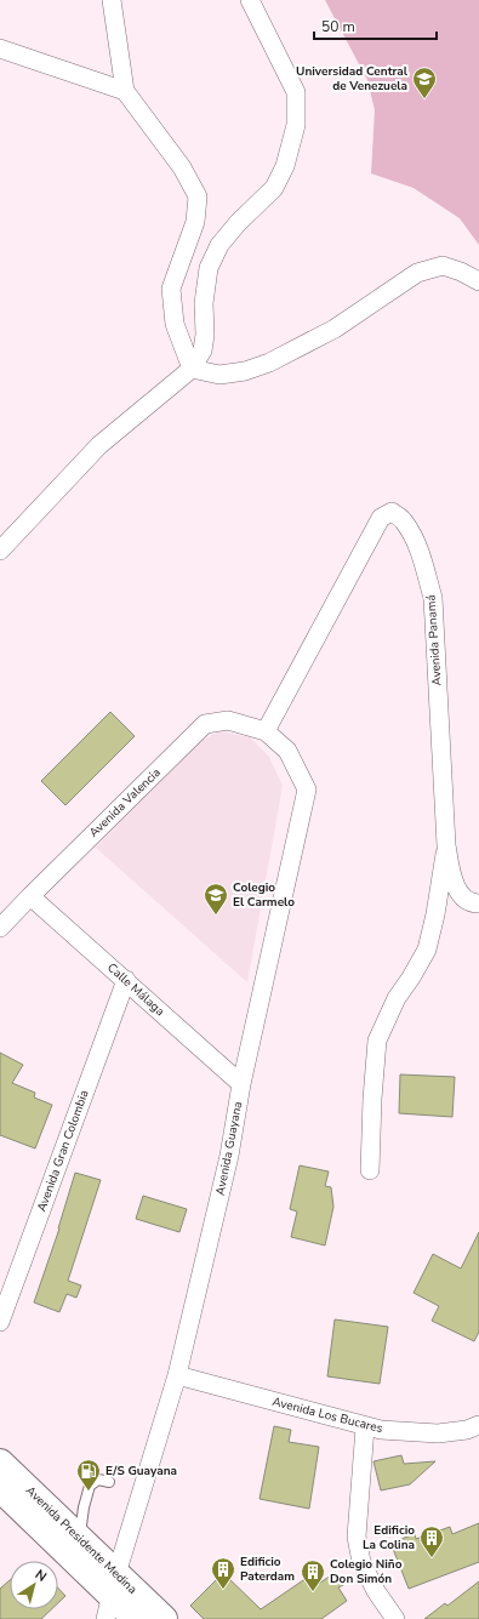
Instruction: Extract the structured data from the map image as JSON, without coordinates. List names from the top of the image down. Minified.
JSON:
{"streets":{"street":["Avenida Panamá","Avenida Valencia","Calle Málaga","Avenida Guayana","Avenida Gran Colombia","Avenida Los Bucares","Avenida Presidente Medina"]},"crossings":[["Avenida Panamá","Avenida Valencia"],["Avenida Panamá","Avenida Guayana"],["Avenida Valencia","Calle Málaga"],["Avenida Valencia","Avenida Guayana"],["Calle Málaga","Avenida Guayana"],["Calle Málaga","Avenida Gran Colombia"],["Avenida Guayana","Avenida Los Bucares"],["Avenida Guayana","Avenida Presidente Medina"]],"places":{"school or university":["Universidad Central de Venezuela","Colegio El Carmelo"],"fuel station":["E/S Guayana"],"building":["Edificio La Colina","Edificio Paterdam","Colegio Niño Don Simón"]},"scale_bar":"50 m","north":"top right"}
